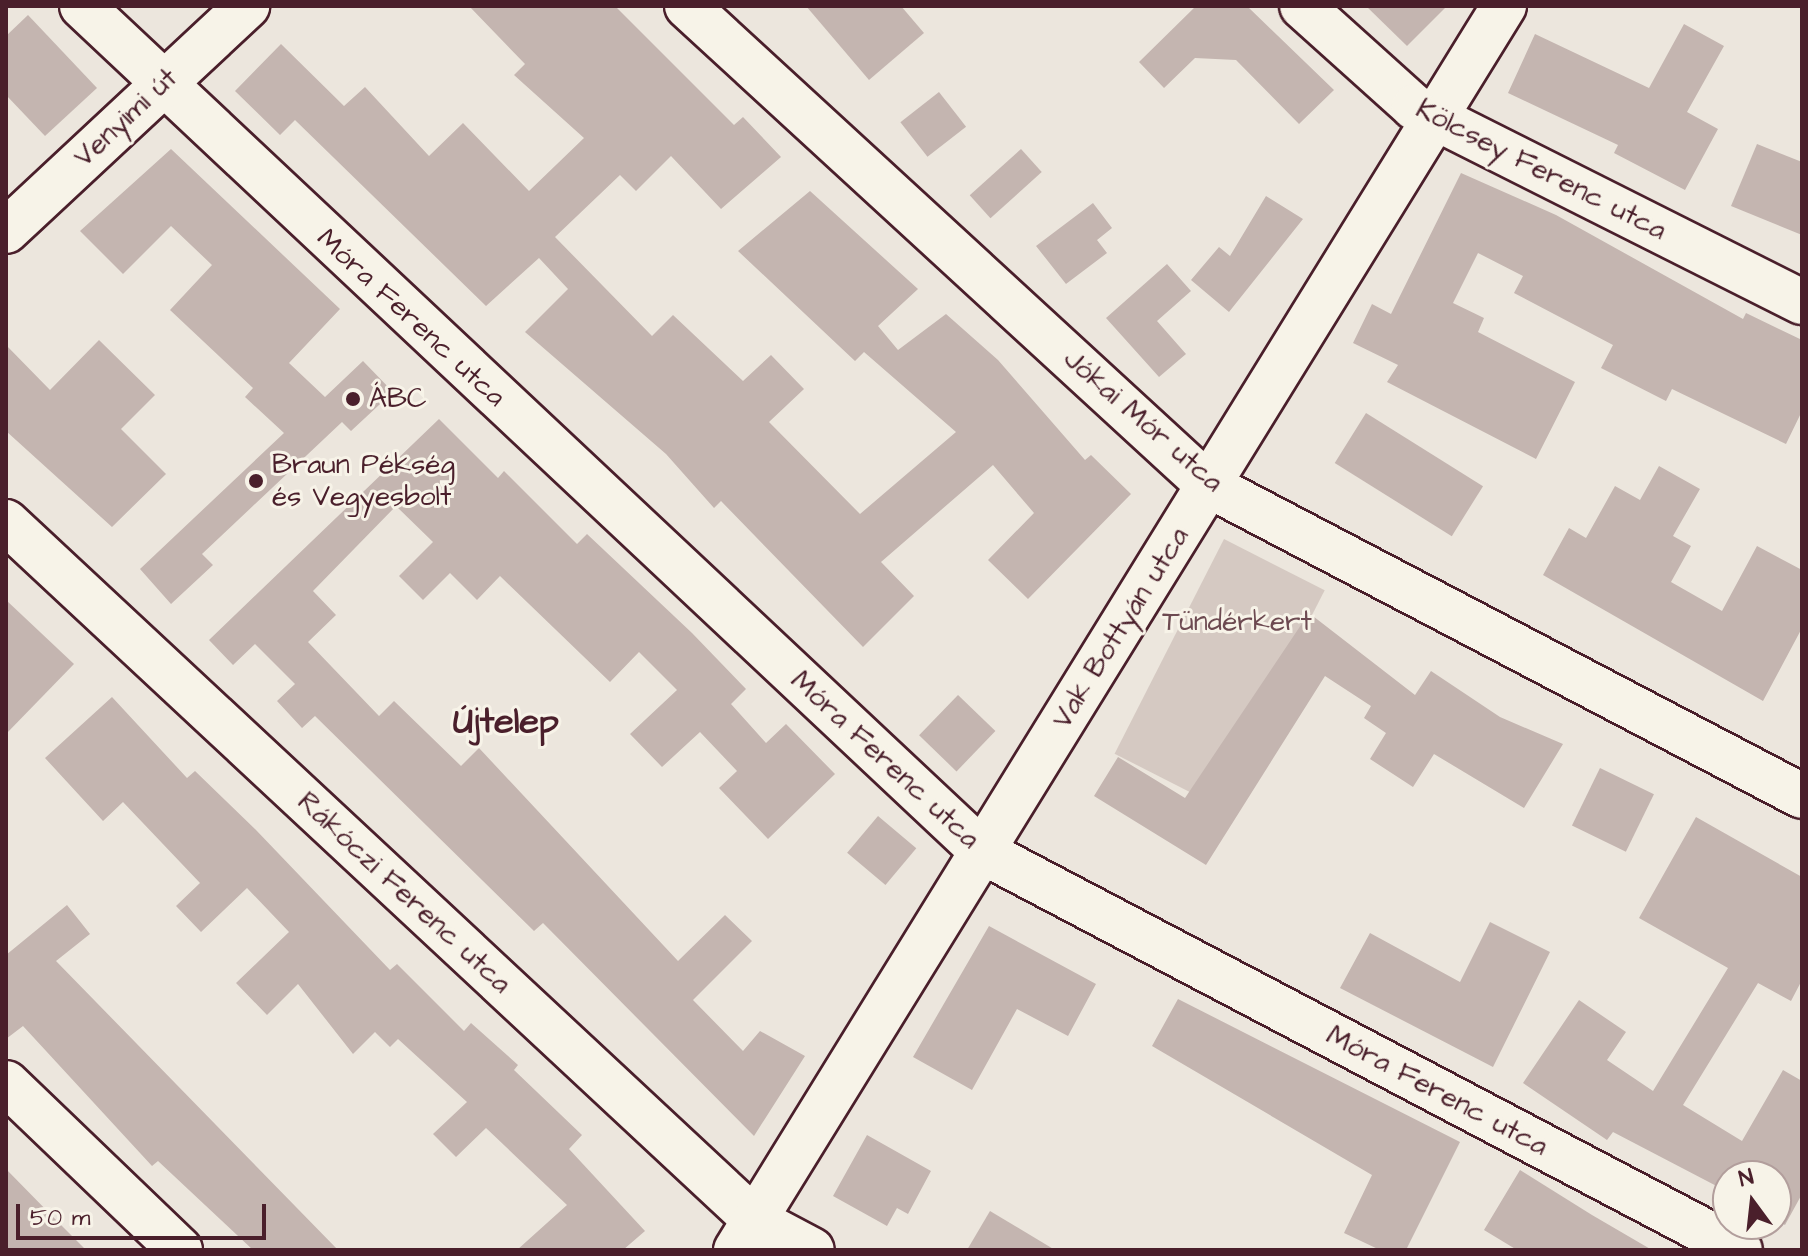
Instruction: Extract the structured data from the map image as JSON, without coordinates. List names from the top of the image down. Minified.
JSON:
{"streets":{"street":["Venyimi út","Kölcsey Ferenc utca","Móra Ferenc utca","Jókai Mór utca","Vak Bottyán utca","Rákóczi Ferenc utca"]},"crossings":[["Venyimi út","Móra Ferenc utca"],["Kölcsey Ferenc utca","Vak Bottyán utca"],["Móra Ferenc utca","Vak Bottyán utca"],["Jókai Mór utca","Vak Bottyán utca"],["Vak Bottyán utca","Rákóczi Ferenc utca"]],"districts":["Újtelep"],"parks":["Tündérkert"],"places":["ÁBC","Braun Pékség és Vegyesbolt"],"scale_bar":"50 m","north":"top"}
